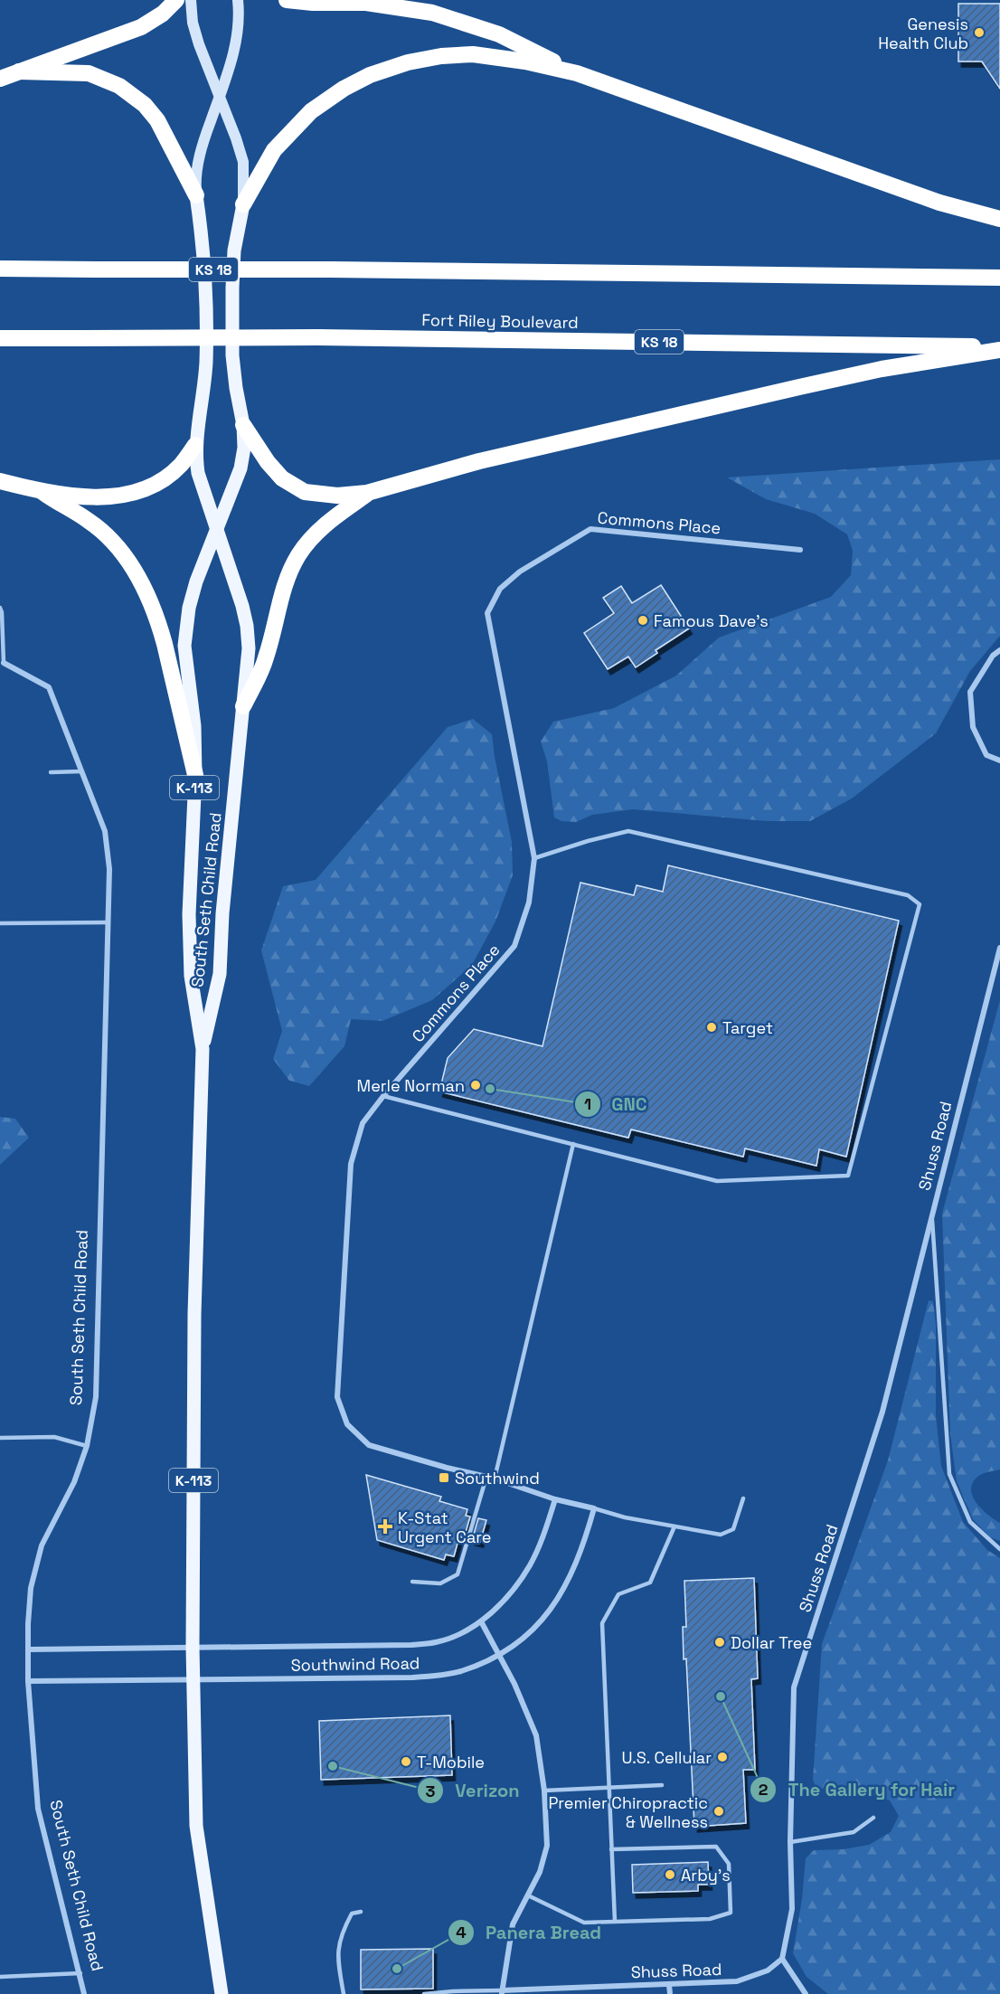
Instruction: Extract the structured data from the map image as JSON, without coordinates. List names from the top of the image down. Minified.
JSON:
{"streets":{"highway":["KS 18","Fort Riley Boulevard"],"main road":["K-113","South Seth Child Road"],"street":["Commons Place","Shuss Road","Southwind Road"]},"crossings":[["Commons Place","Southwind Road"],["South Seth Child Road","Southwind Road"]],"places":{"other":["Genesis Health Club","Famous Dave's","Target","Merle Norman","GNC","Dollar Tree","The Gallery for Hair","U.S. Cellular","T-Mobile","Verizon","Premier Chiropractic & Wellness","Arby's","Panera Bread"],"transit":["Southwind"],"health":["K-Stat Urgent Care"]}}
